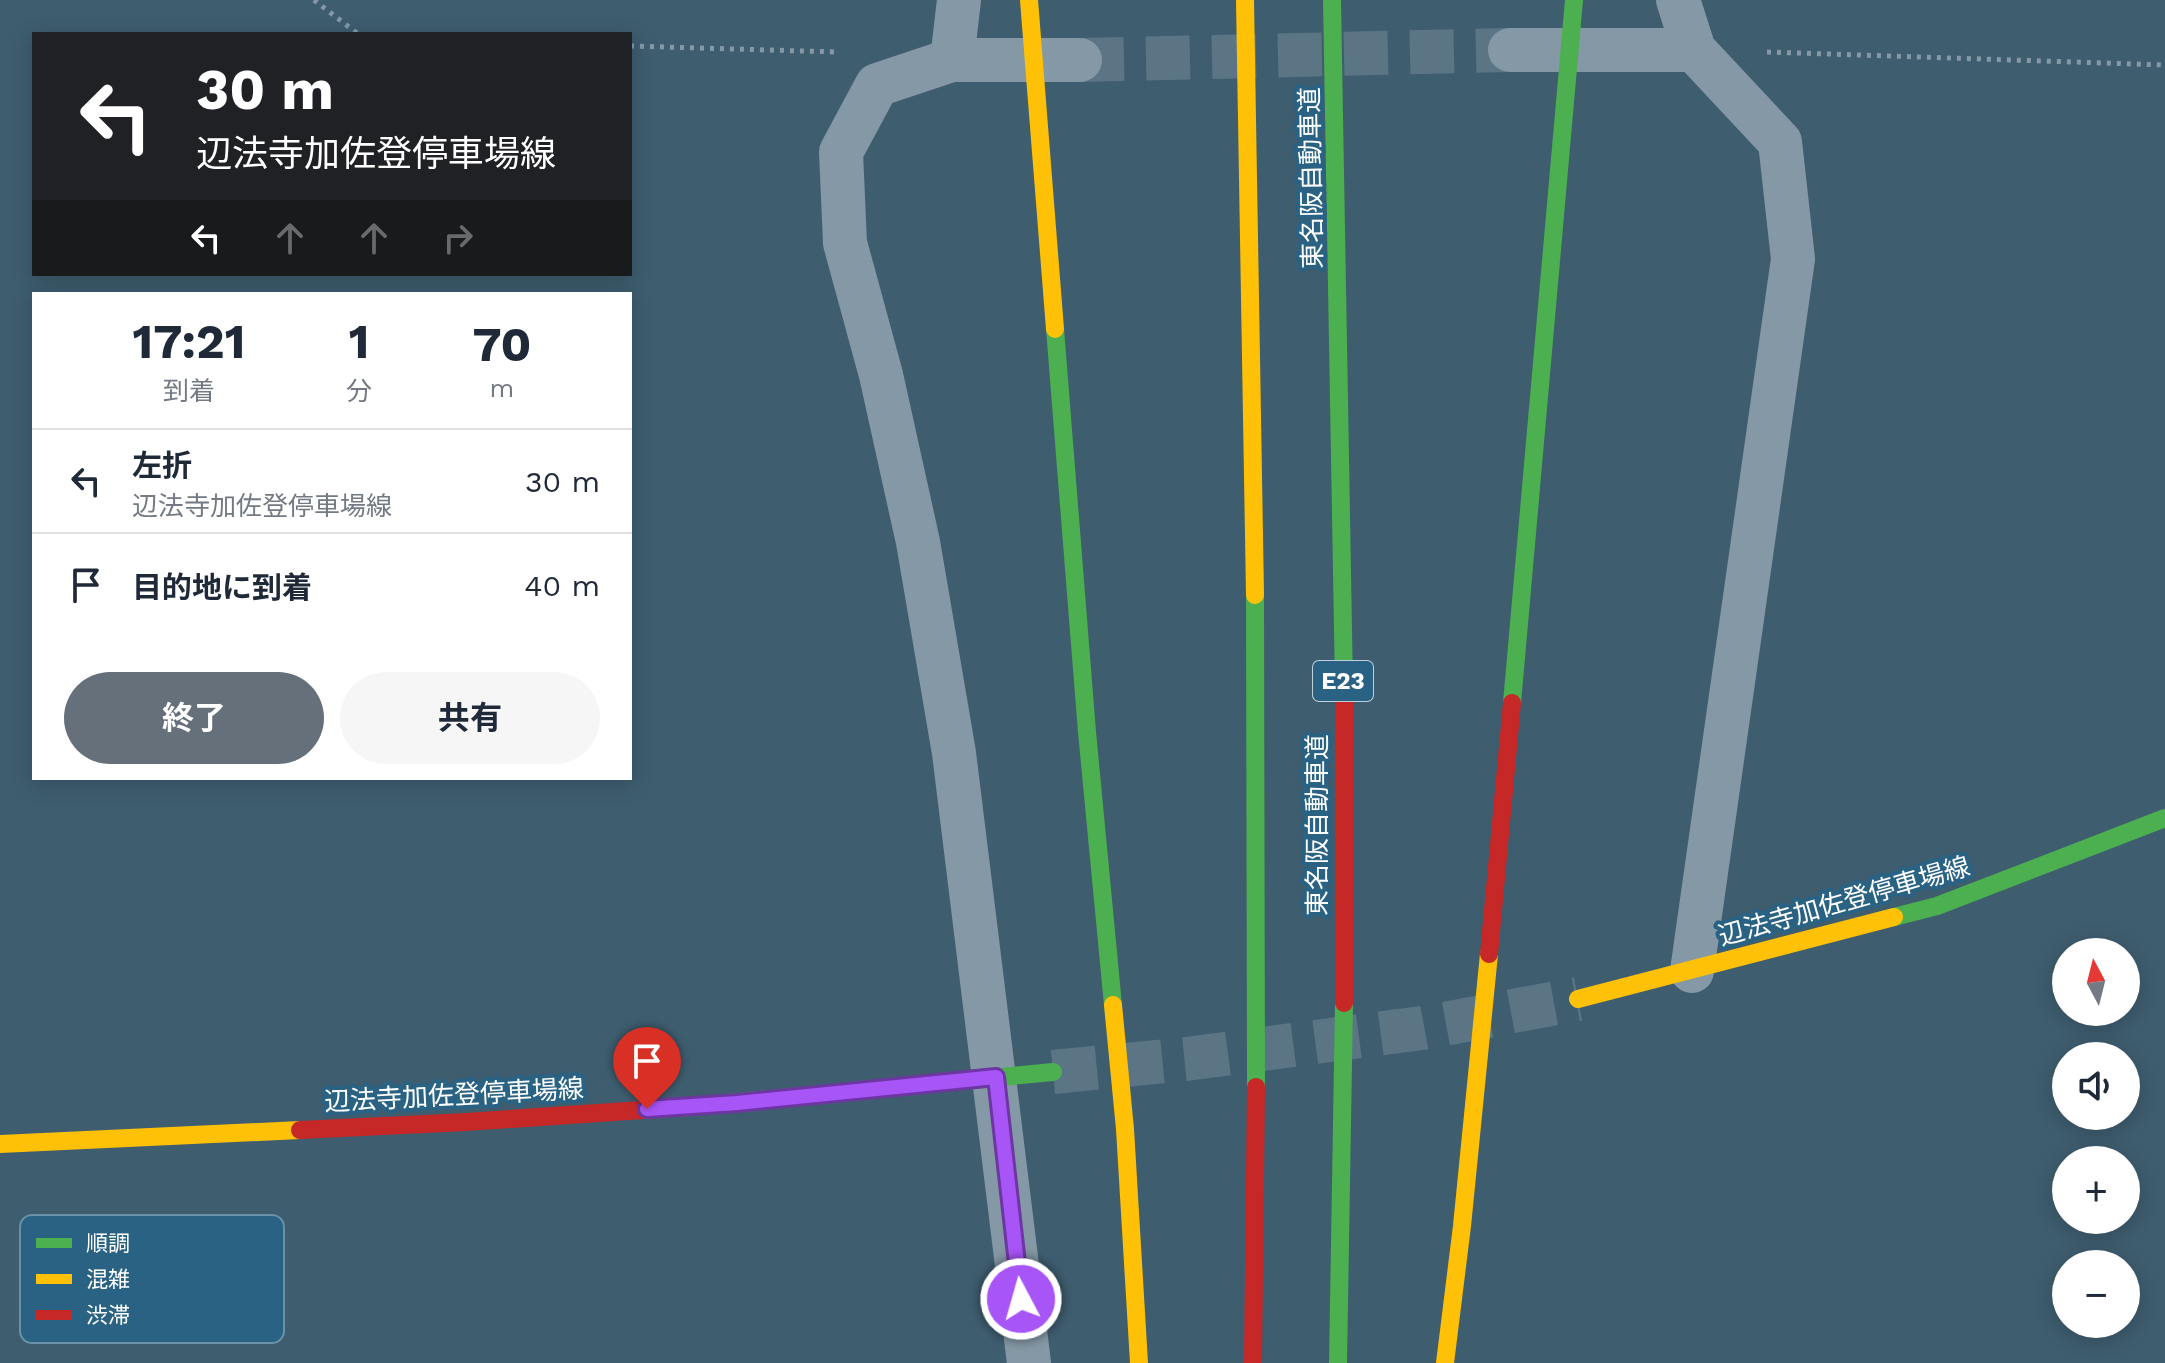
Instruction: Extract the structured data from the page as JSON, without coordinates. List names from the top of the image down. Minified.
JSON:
{"streets":{"main road":["東名阪自動車道","E23","辺法寺加佐登停車場線"]},"legend":["順調","混雑","渋滞"],"north":"top","page":{"turn":["30 m","辺法寺加佐登停車場線"],"eta":["17:21","到着","1","分","70","m"],"list":[{"name":"左折","note":"辺法寺加佐登停車場線","value":"30 m"},{"name":"目的地に到着","value":"40 m"}],"buttons":["終了","共有"],"map_buttons":["+","−"]}}
